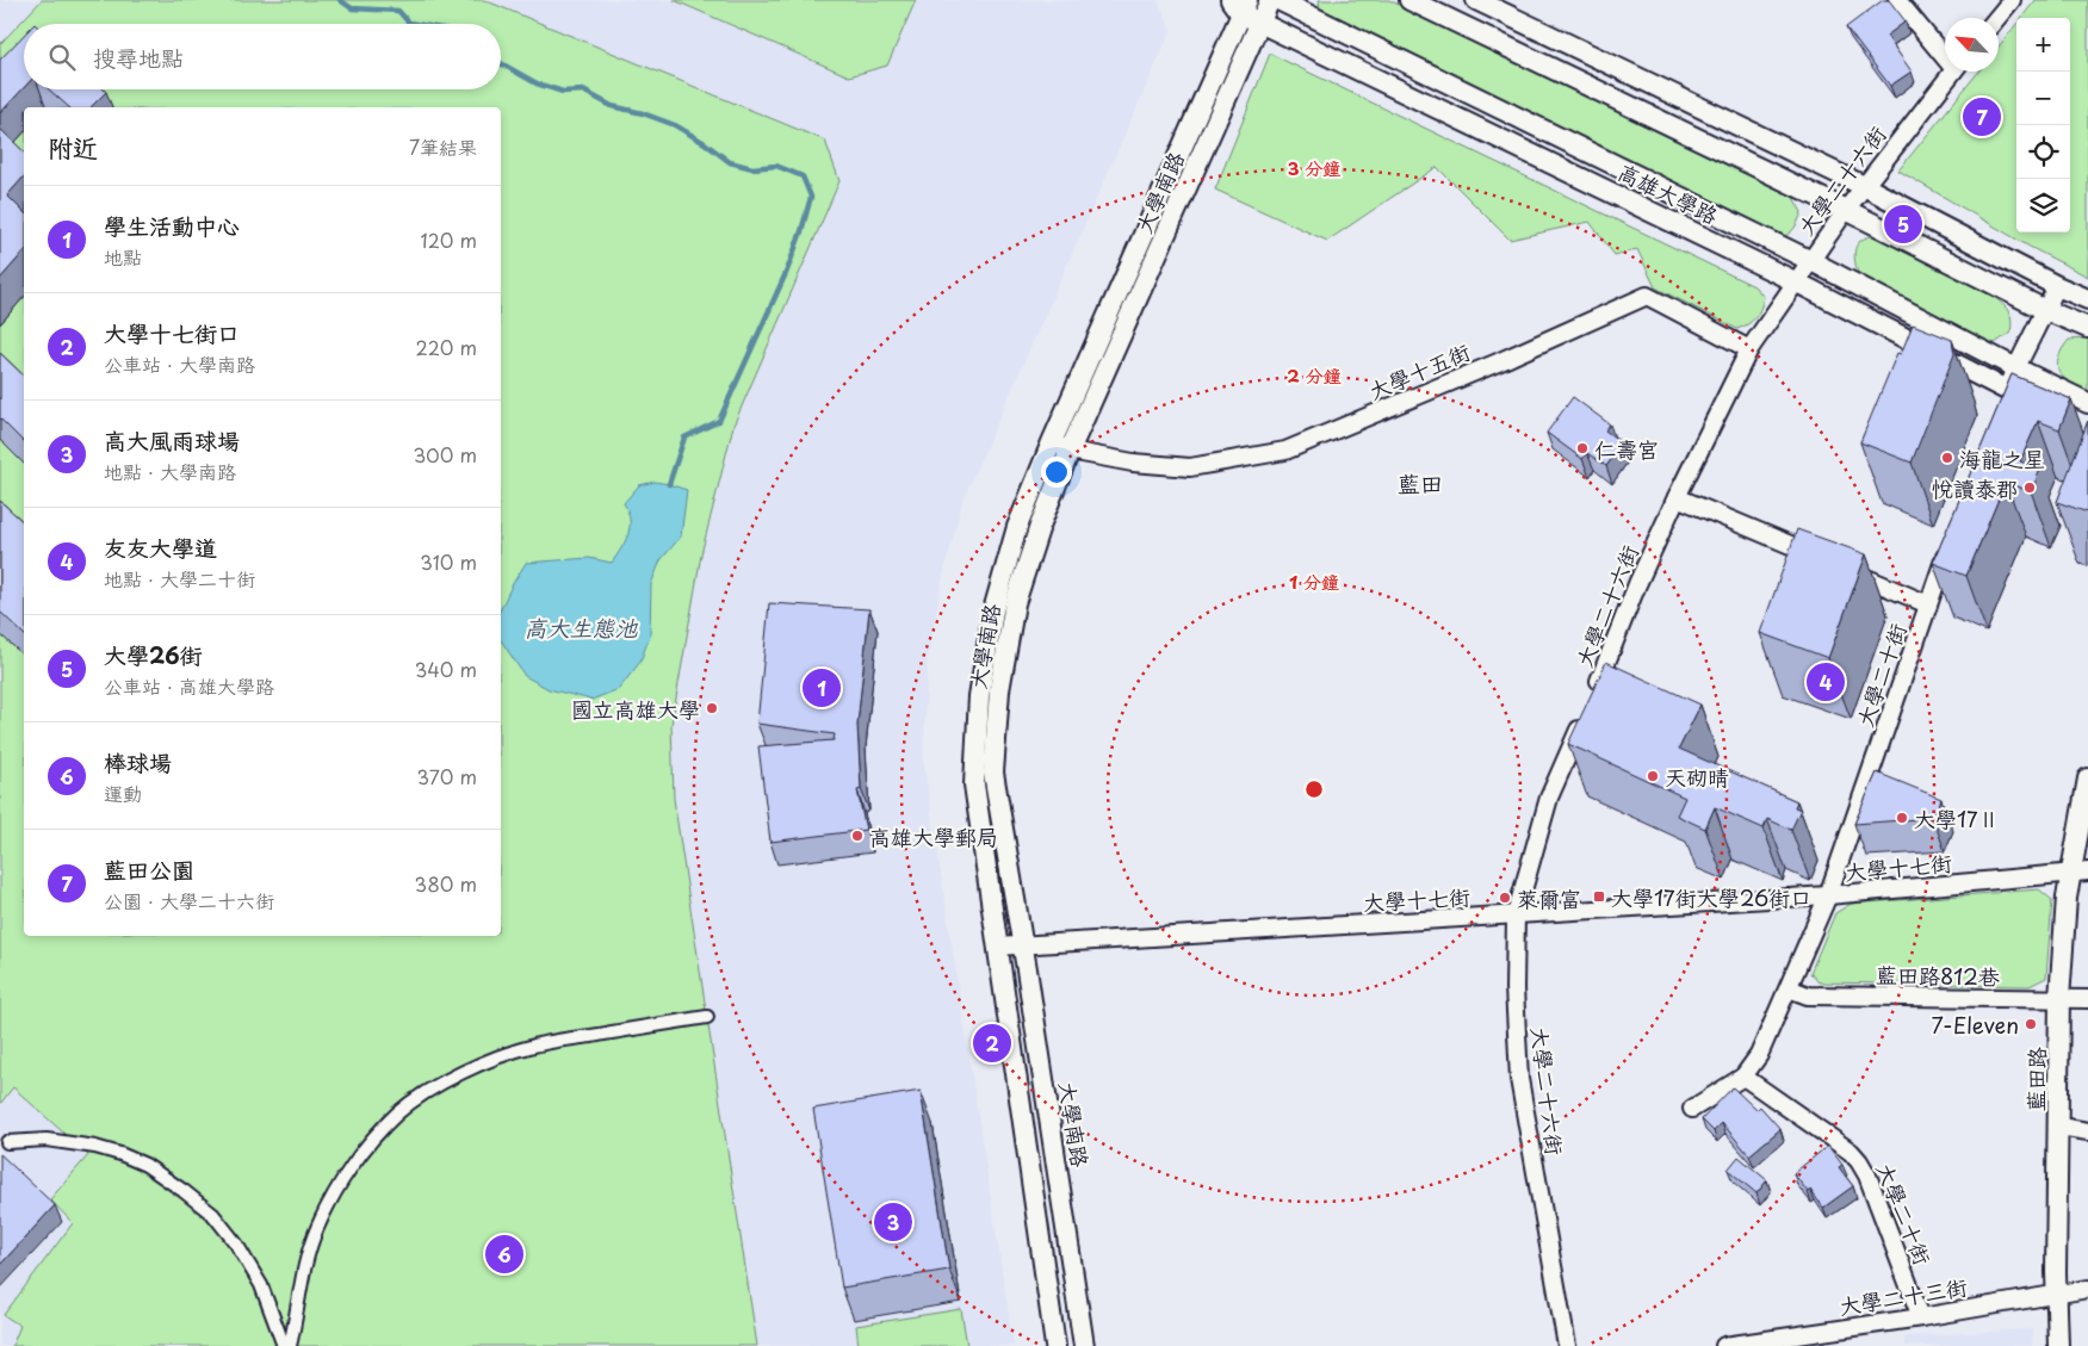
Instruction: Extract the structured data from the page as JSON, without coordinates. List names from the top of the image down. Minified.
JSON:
{"streets":{"street":["大學二十六街","大學南路","高雄大學路","大學十五街","大學二十街","大學十七街","藍田路812巷","藍田路","大學二十三街"]},"crossings":[["大學二十六街","高雄大學路"],["大學二十六街","大學十五街"],["大學二十六街","大學十七街"],["大學南路","高雄大學路"],["大學南路","大學十五街"],["大學南路","大學十七街"],["大學二十街","大學十七街"],["大學二十街","藍田路812巷"],["大學二十街","大學二十三街"],["大學十七街","藍田路"],["藍田路812巷","藍田路"],["藍田路","大學二十三街"]],"districts":["藍田"],"water":["高大生態池"],"places":{"other":["仁壽宮","海龍之星","悅讀泰郡","國立高雄大學","天砌晴","大學17Ⅱ","高雄大學郵局","萊爾富","7-Eleven"],"transit":["大學17街大學26街口"]},"north":"top left","page":{"map_buttons":["+","−"],"search":"搜尋地點","pins":["7","5","4","1","2","3","6"],"heading":["附近","7筆結果"],"list":[{"mark":"1","name":"學生活動中心","note":"地點","value":"120 m"},{"mark":"2","name":"大學十七街口","note":"公車站 · 大學南路","value":"220 m"},{"mark":"3","name":"高大風雨球場","note":"地點 · 大學南路","value":"300 m"},{"mark":"4","name":"友友大學道","note":"地點 · 大學二十街","value":"310 m"},{"mark":"5","name":"大學26街","note":"公車站 · 高雄大學路","value":"340 m"},{"mark":"6","name":"棒球場","note":"運動","value":"370 m"},{"mark":"7","name":"藍田公園","note":"公園 · 大學二十六街","value":"380 m"}]},"rings":["3 分鐘","2 分鐘","1 分鐘"]}
